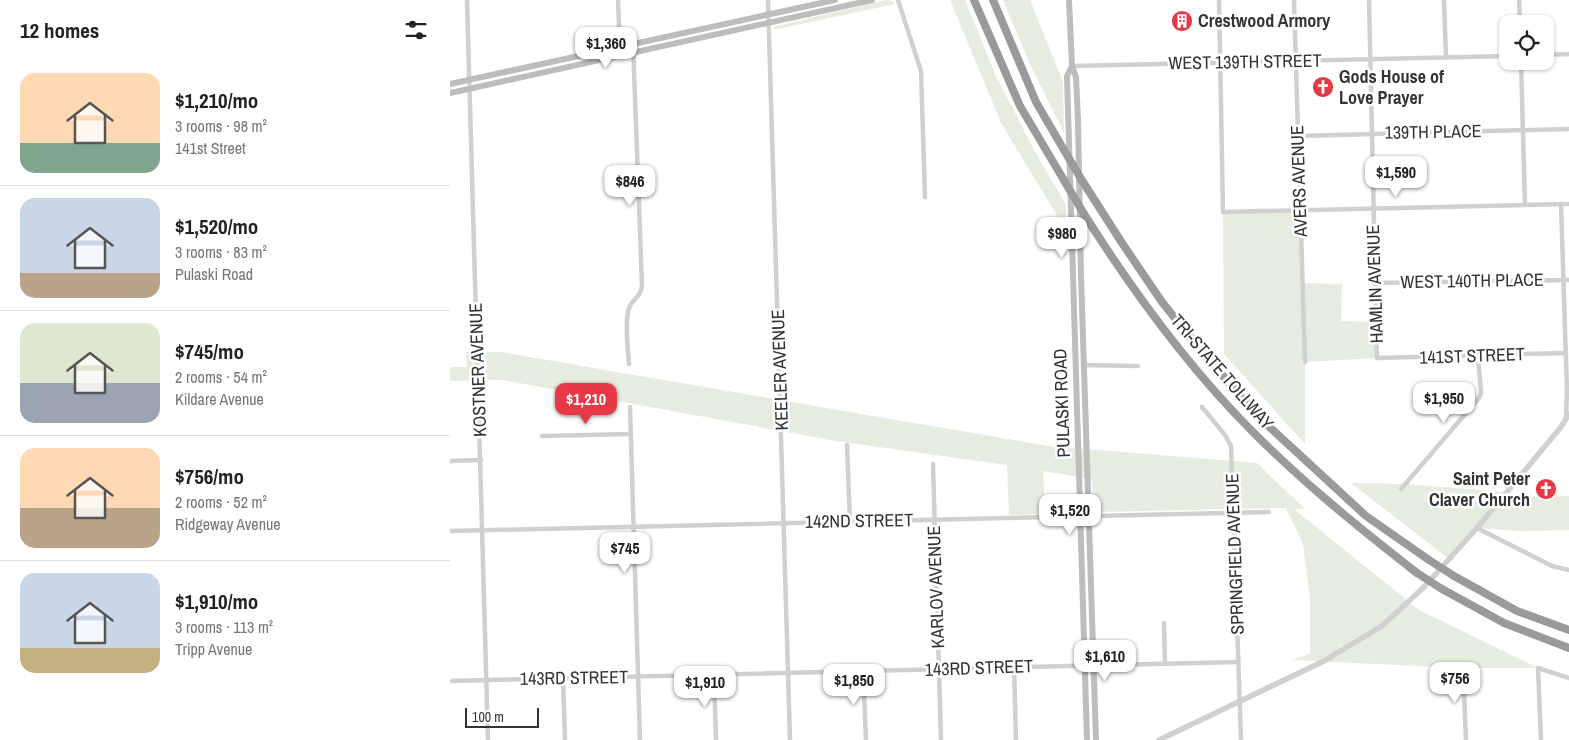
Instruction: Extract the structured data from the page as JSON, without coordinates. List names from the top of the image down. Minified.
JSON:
{"streets":{"highway":["TRI-STATE TOLLWAY"],"main road":["PULASKI ROAD"],"street":["WEST 139TH STREET","139TH PLACE","AVERS AVENUE","WEST 140TH PLACE","HAMLIN AVENUE","141ST STREET","KOSTNER AVENUE","KEELER AVENUE","142ND STREET","SPRINGFIELD AVENUE","KARLOV AVENUE","143RD STREET"]},"crossings":[["WEST 139TH STREET","AVERS AVENUE"],["WEST 139TH STREET","HAMLIN AVENUE"],["WEST 139TH STREET","PULASKI ROAD"],["139TH PLACE","AVERS AVENUE"],["139TH PLACE","HAMLIN AVENUE"],["WEST 140TH PLACE","HAMLIN AVENUE"],["HAMLIN AVENUE","141ST STREET"],["KOSTNER AVENUE","142ND STREET"],["KOSTNER AVENUE","143RD STREET"],["KEELER AVENUE","142ND STREET"],["KEELER AVENUE","143RD STREET"],["PULASKI ROAD","142ND STREET"],["PULASKI ROAD","143RD STREET"],["142ND STREET","SPRINGFIELD AVENUE"],["142ND STREET","KARLOV AVENUE"],["SPRINGFIELD AVENUE","143RD STREET"],["KARLOV AVENUE","143RD STREET"]],"places":{"building":["Crestwood Armory"],"church":["Gods House of Love Prayer","Saint Peter Claver Church"]},"scale_bar":"100 m","page":{"heading":"12 homes","price":["$1,360","$1,590","$846","$980","$1,950","$1,210","$1,520","$745","$1,610","$756","$1,850","$1,910"],"list":[{"name":"$1,210/mo","note":"3 rooms · 98 m² · 141st Street"},{"name":"$1,520/mo","note":"3 rooms · 83 m² · Pulaski Road"},{"name":"$745/mo","note":"2 rooms · 54 m² · Kildare Avenue"},{"name":"$756/mo","note":"2 rooms · 52 m² · Ridgeway Avenue"},{"name":"$1,910/mo","note":"3 rooms · 113 m² · Tripp Avenue"}],"scale":"100 m"}}
